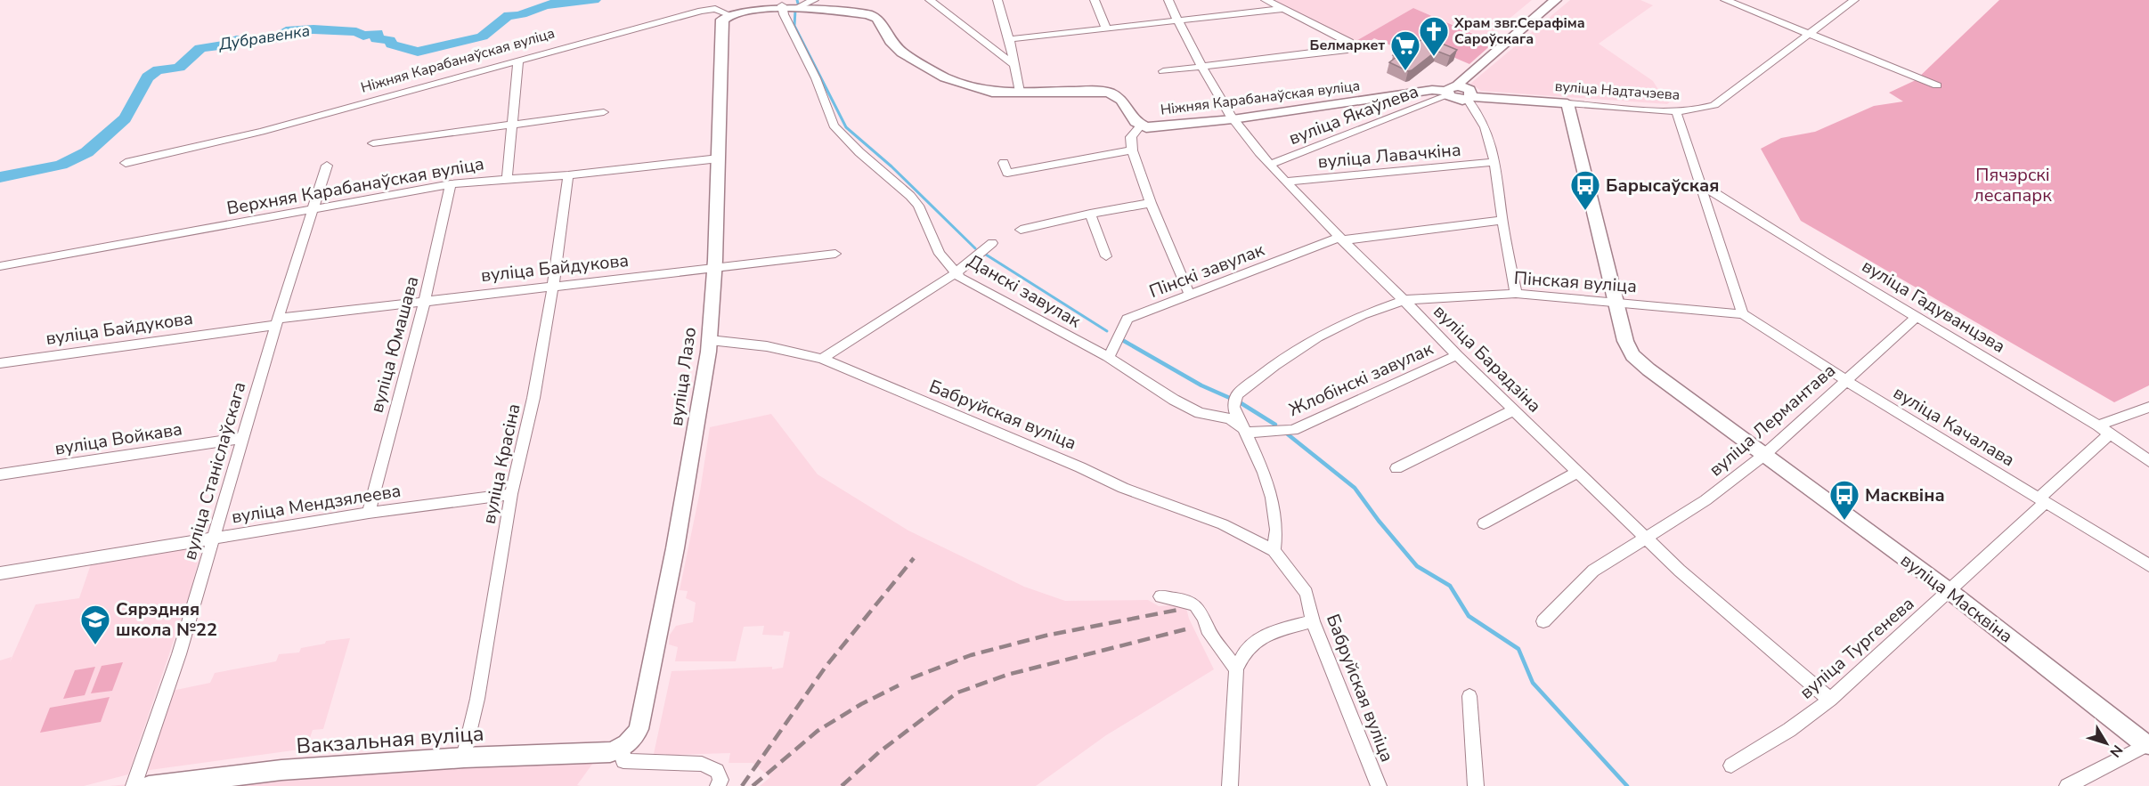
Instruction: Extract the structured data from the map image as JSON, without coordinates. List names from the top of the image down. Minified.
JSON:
{"streets":{"main road":["Ніжняя Карабанаўская вуліца","вуліца Надтачэева","вуліца Лазо","вуліца Масквіна","Вакзальная вуліца"],"street":["вуліца Якаўлева","вуліца Лавачкіна","Верхняя Карабанаўская вуліца","вуліца Байдукова","Пінскі завулак","Пінская вуліца","Данскі завулак","вуліца Гадуванцэва","вуліца Юмашава","вуліца Барадзіна","Жлобінскі завулак","Бабруйская вуліца","вуліца Лермантава","вуліца Качалава","вуліца Войкава","вуліца Красіна","вуліца Станіслаўскага","вуліца Мендзялеева","вуліца Тургенева"]},"crossings":[["Ніжняя Карабанаўская вуліца","вуліца Якаўлева"],["Ніжняя Карабанаўская вуліца","Данскі завулак"],["Ніжняя Карабанаўская вуліца","вуліца Барадзіна"],["Ніжняя Карабанаўская вуліца","вуліца Лазо"],["вуліца Надтачэева","вуліца Масквіна"],["вуліца Якаўлева","вуліца Барадзіна"],["вуліца Лавачкіна","вуліца Барадзіна"],["Верхняя Карабанаўская вуліца","вуліца Юмашава"],["Верхняя Карабанаўская вуліца","вуліца Лазо"],["Верхняя Карабанаўская вуліца","вуліца Красіна"],["Верхняя Карабанаўская вуліца","вуліца Станіслаўскага"],["вуліца Байдукова","вуліца Юмашава"],["вуліца Байдукова","вуліца Лазо"],["вуліца Байдукова","вуліца Красіна"],["вуліца Байдукова","вуліца Станіслаўскага"],["Пінскі завулак","Данскі завулак"],["Пінскі завулак","вуліца Барадзіна"],["Пінская вуліца","Данскі завулак"],["Пінская вуліца","вуліца Барадзіна"],["Пінская вуліца","Жлобінскі завулак"],["Пінская вуліца","вуліца Качалава"],["Пінская вуліца","вуліца Масквіна"],["Данскі завулак","Жлобінскі завулак"],["вуліца Гадуванцэва","вуліца Лермантава"],["вуліца Гадуванцэва","вуліца Тургенева"],["вуліца Юмашава","вуліца Мендзялеева"],["вуліца Барадзіна","Жлобінскі завулак"],["вуліца Барадзіна","вуліца Лермантава"],["вуліца Барадзіна","вуліца Тургенева"],["вуліца Лазо","Бабруйская вуліца"],["вуліца Лазо","Вакзальная вуліца"],["вуліца Лермантава","вуліца Качалава"],["вуліца Лермантава","вуліца Масквіна"],["вуліца Качалава","вуліца Тургенева"],["вуліца Войкава","вуліца Станіслаўскага"],["вуліца Красіна","вуліца Мендзялеева"],["вуліца Красіна","Вакзальная вуліца"],["вуліца Станіслаўскага","вуліца Мендзялеева"],["вуліца Масквіна","вуліца Тургенева"]],"water":["Дубравенка"],"parks":["Пячэрскі лесапарк"],"places":{"church":["Храм звг.Серафіма Сароўскага"],"supermarket":["Белмаркет"],"bus stop":["Барысаўская","Масквіна"],"school or university":["Сярэдняя школа №22"]},"north":"bottom right"}
